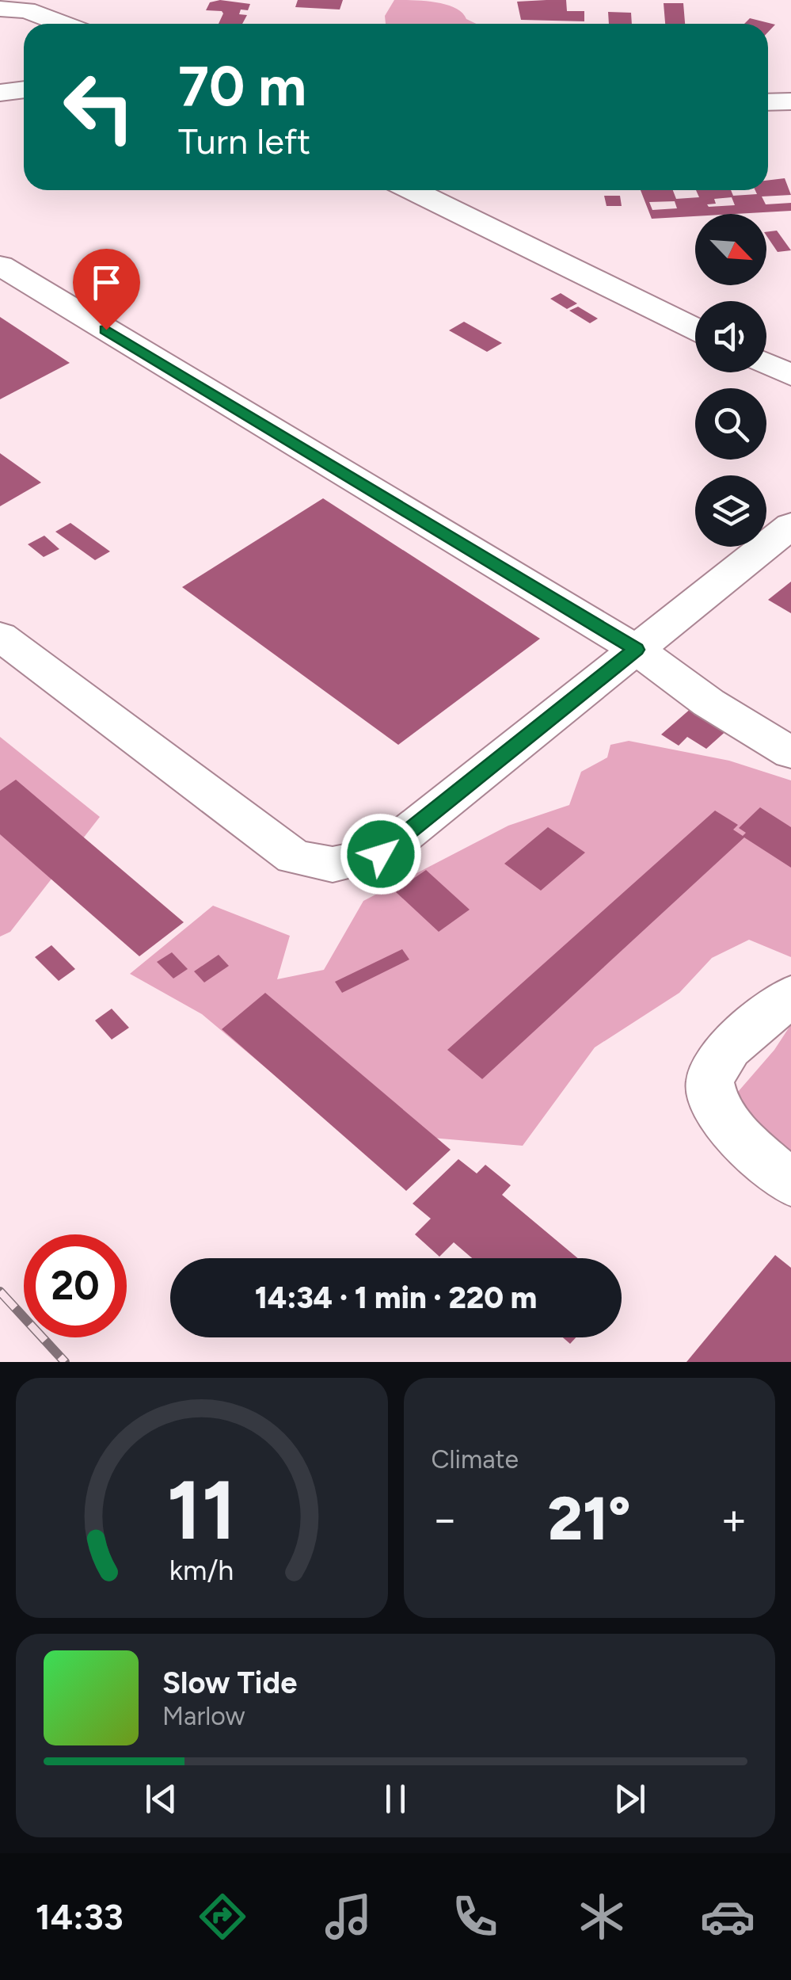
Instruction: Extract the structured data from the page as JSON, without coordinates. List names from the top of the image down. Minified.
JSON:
{"north":"bottom right","page":{"turn":["70 m","Turn left"],"limit":"20","trip":"14:34 · 1 min · 220 m","tile":"Climate","heat":["−","21°","+"],"song":["Slow Tide","Marlow"],"tabs":"14:33","gauge":["11","km/h"]}}
